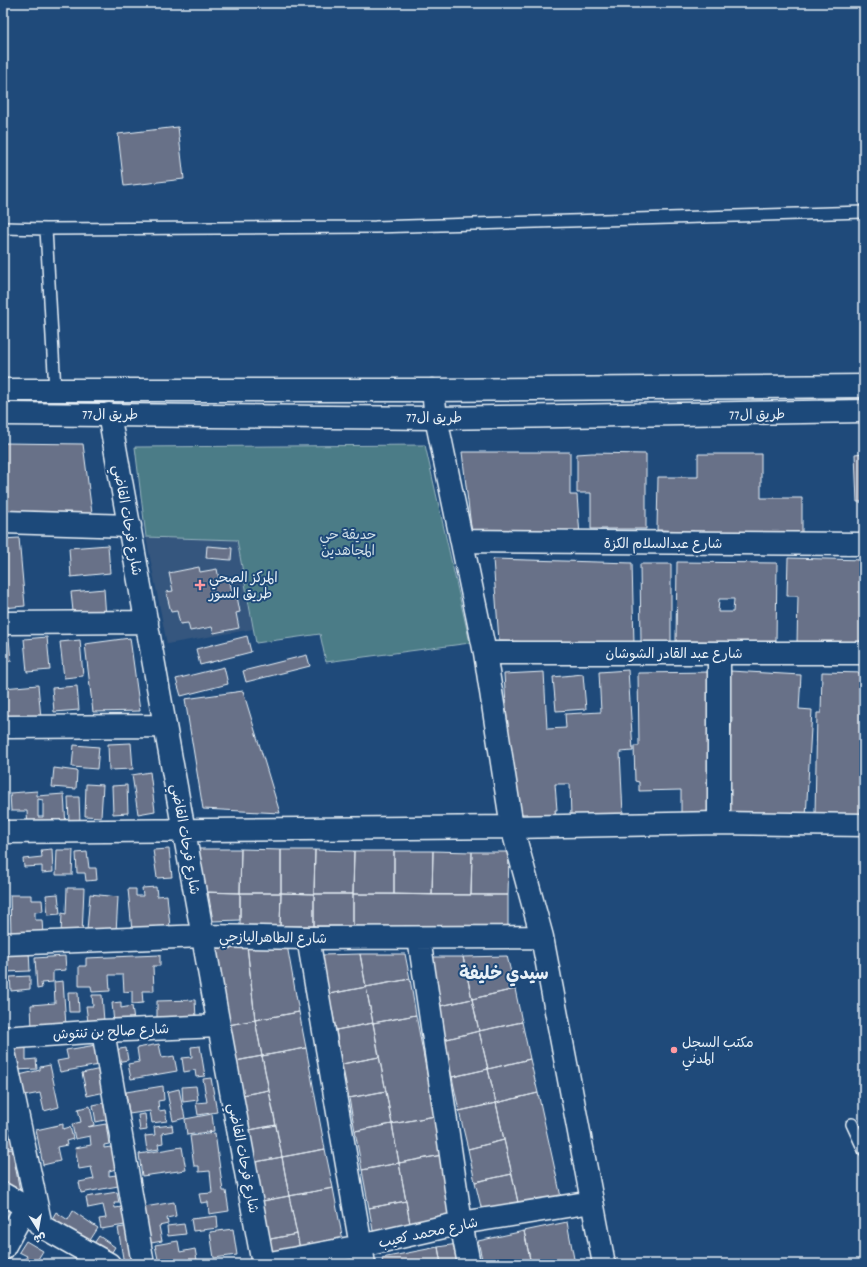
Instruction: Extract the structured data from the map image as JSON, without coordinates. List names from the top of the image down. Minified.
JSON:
{"streets":{"street":["طريق ال77","شارع فرحات القاضي","شارع عبدالسلام الكزة","شارع عبد القادر الشوشان","شارع الطاهراليازجي","شارع صالح بن تنتوش","شارع محمد كعيب"]},"crossings":[["طريق ال77","شارع فرحات القاضي"],["شارع فرحات القاضي","شارع الطاهراليازجي"],["شارع فرحات القاضي","شارع صالح بن تنتوش"],["شارع فرحات القاضي","شارع محمد كعيب"]],"districts":["سيدي خليفة"],"parks":["حديقة حي المجاهدين"],"places":{"health":["المركز الصحي طريق السور"],"other":["مكتب السجل المدني"]},"north":"bottom"}
